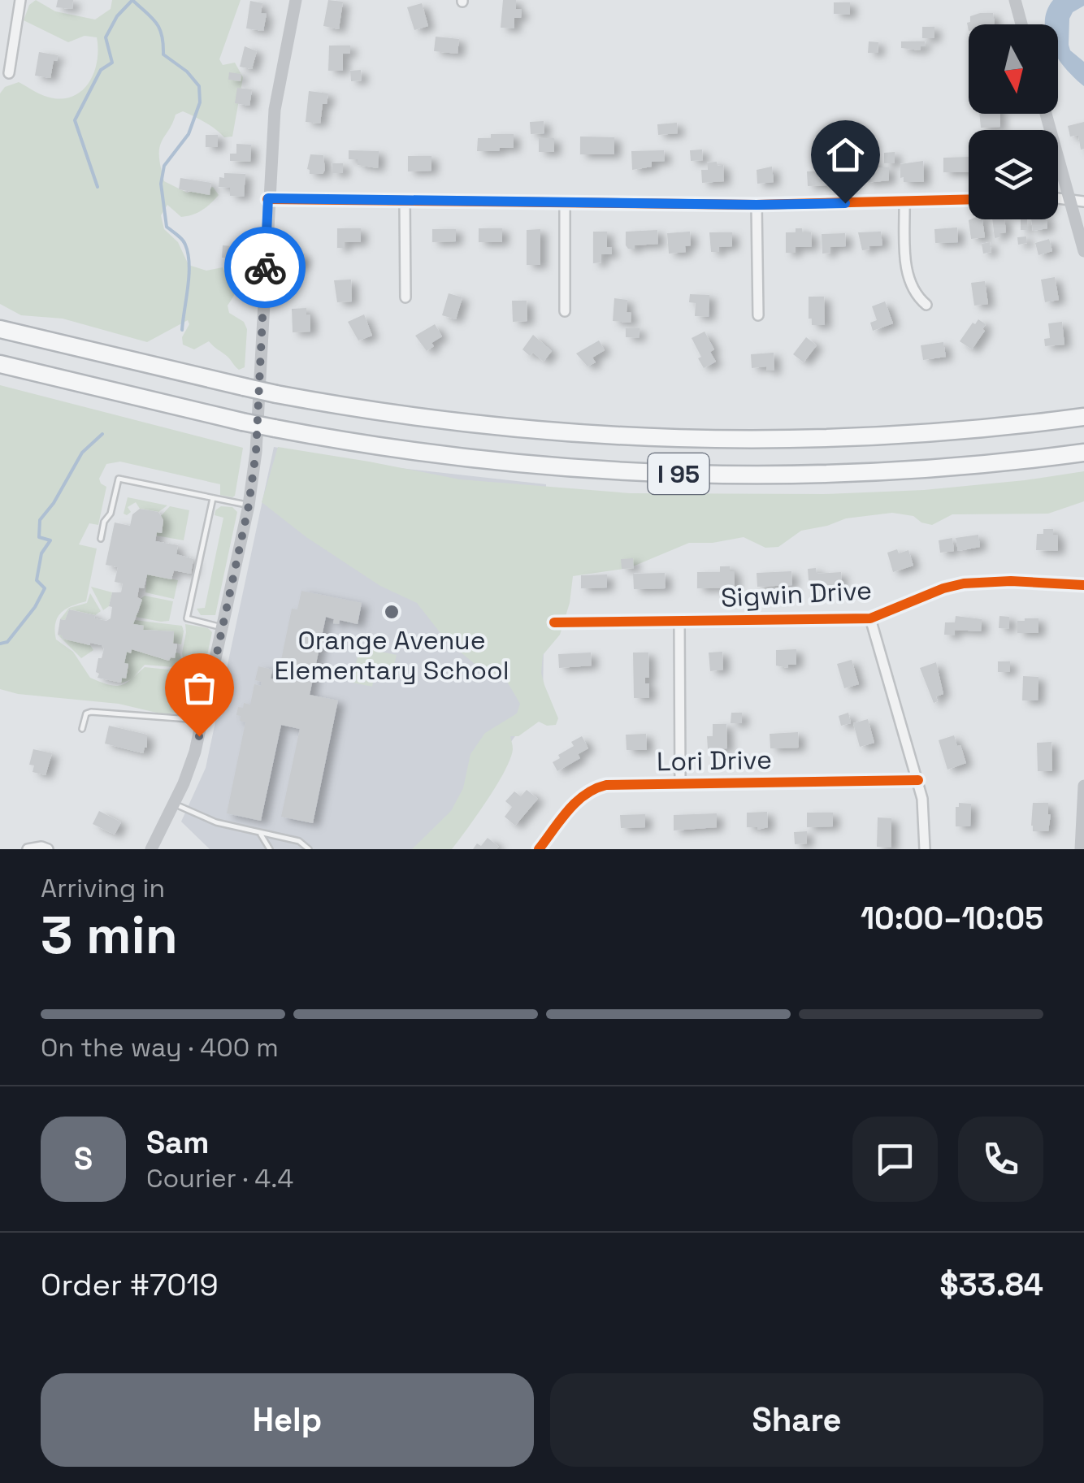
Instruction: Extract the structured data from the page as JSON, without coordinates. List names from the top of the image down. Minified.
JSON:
{"streets":{"highway":["I 95"],"street":["Sigwin Drive","Lori Drive"]},"places":["Orange Avenue Elementary School"],"north":"bottom","page":{"heading":["3 min","Arriving in","10:00–10:05"],"panel":["Sam","Courier · 4.4","Order #7019","$33.84"],"bar":"On the way · 400 m","round":"S","buttons":["Help","Share"]}}
